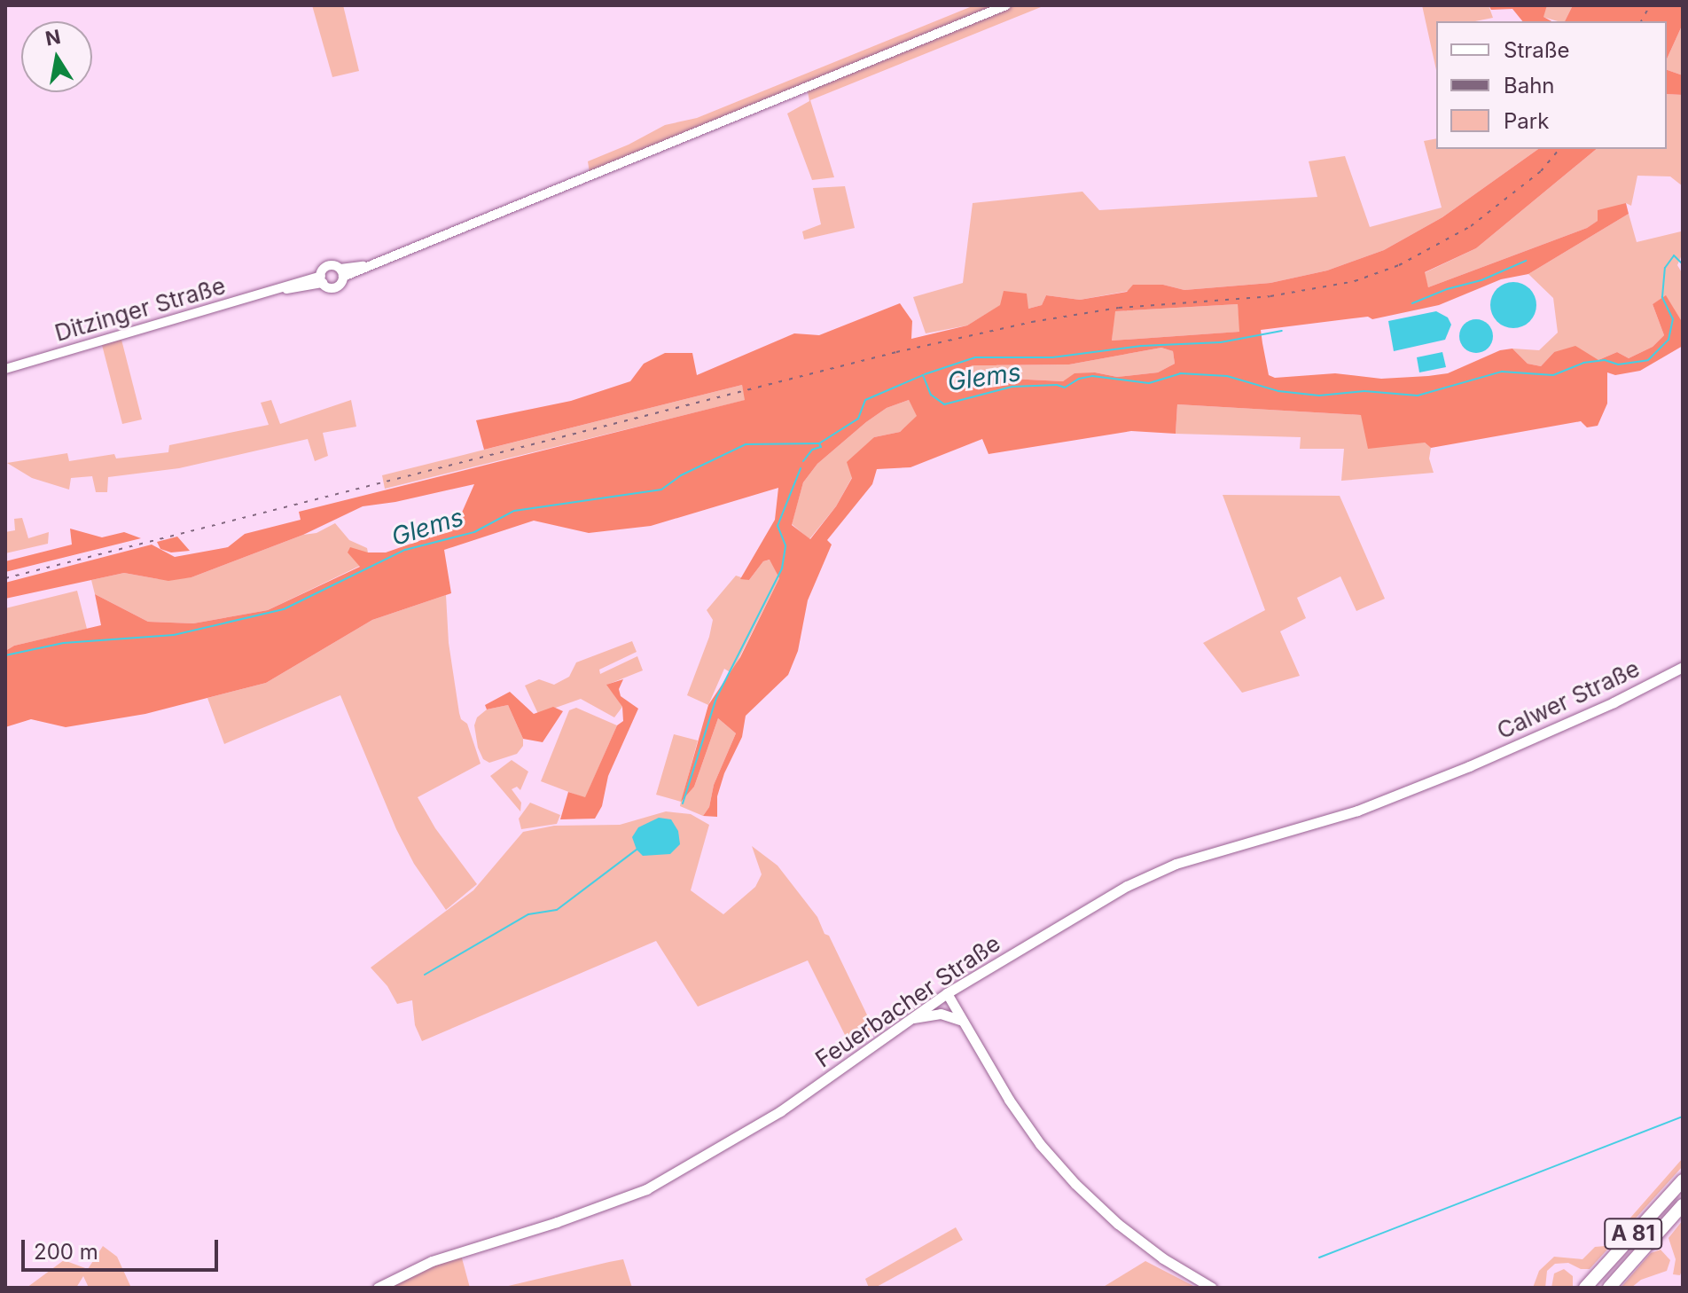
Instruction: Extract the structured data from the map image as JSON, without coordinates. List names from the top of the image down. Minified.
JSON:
{"streets":{"highway":["A 81"],"main road":["Calwer Straße","Feuerbacher Straße"],"street":["Ditzinger Straße"]},"crossings":[["Calwer Straße","Feuerbacher Straße"]],"water":["Glems"],"legend":["Straße","Bahn","Park"],"scale_bar":"200 m","north":"top"}
